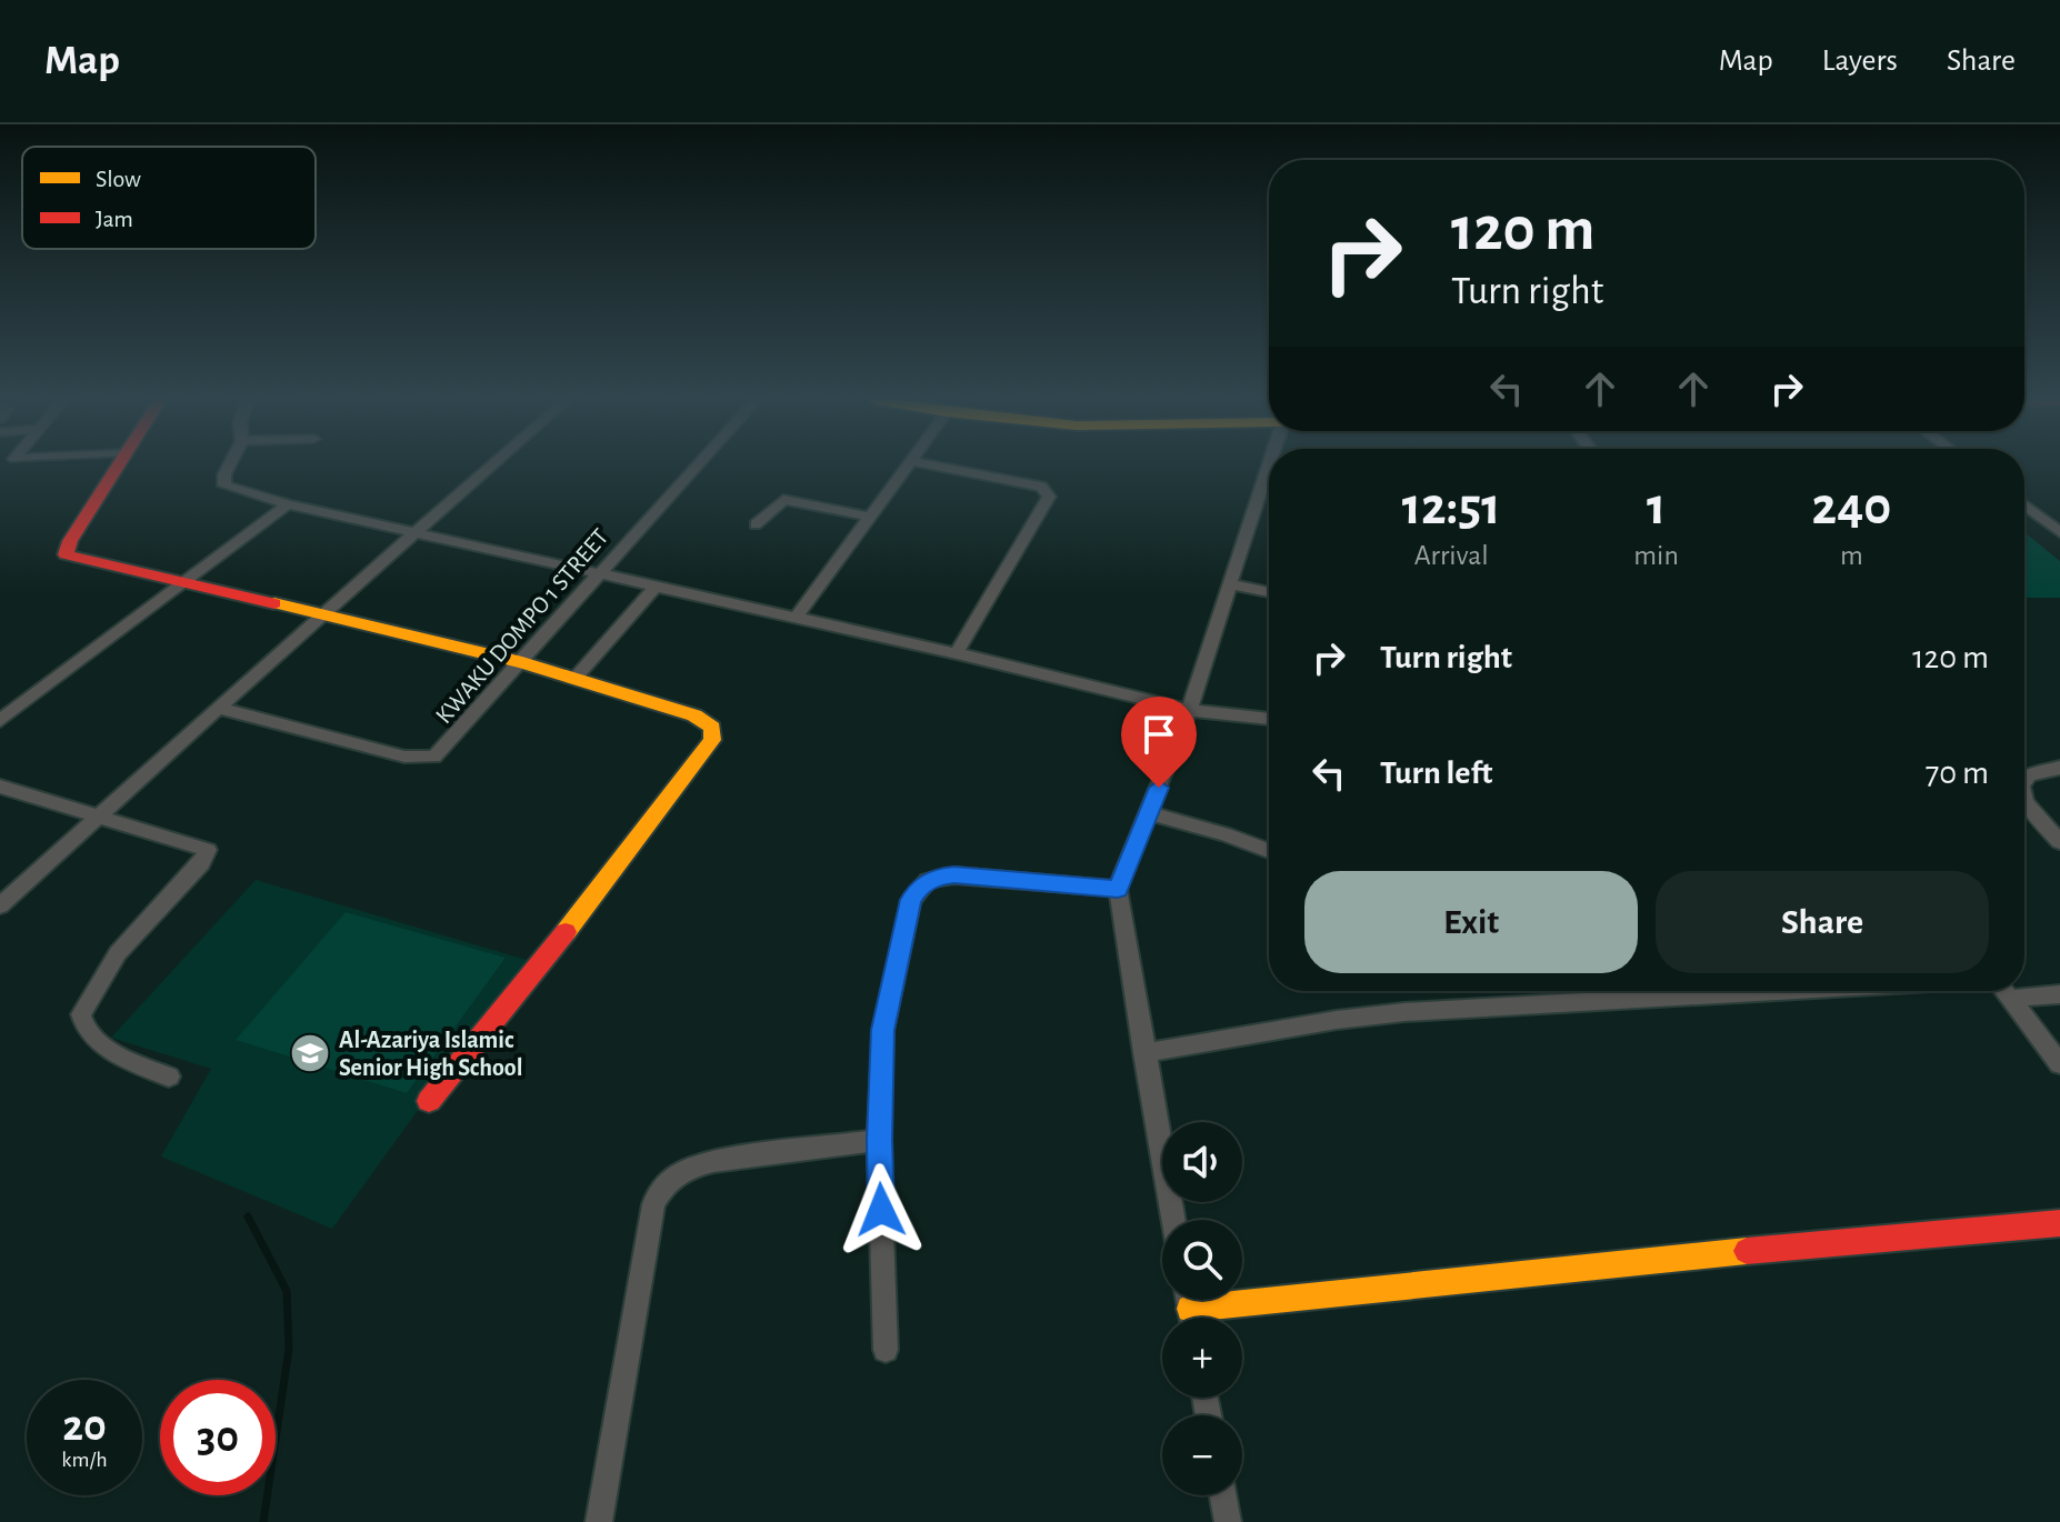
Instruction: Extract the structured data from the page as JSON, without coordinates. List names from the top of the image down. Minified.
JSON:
{"streets":{"street":["KWAKU DOMPO 1 STREET"]},"places":{"school or university":["Al-Azariya Islamic Senior High School"]},"legend":["Slow","Jam"],"page":{"header":"Map","nav":["Map","Layers","Share"],"turn":["120 m","Turn right"],"eta":["12:51","Arrival","1","min","240","m"],"list":[{"name":"Turn right","value":"120 m"},{"name":"Turn left","value":"70 m"}],"buttons":["Exit","Share"],"map_buttons":["+","−"],"speed":"20 km/h","limit":"30"}}
